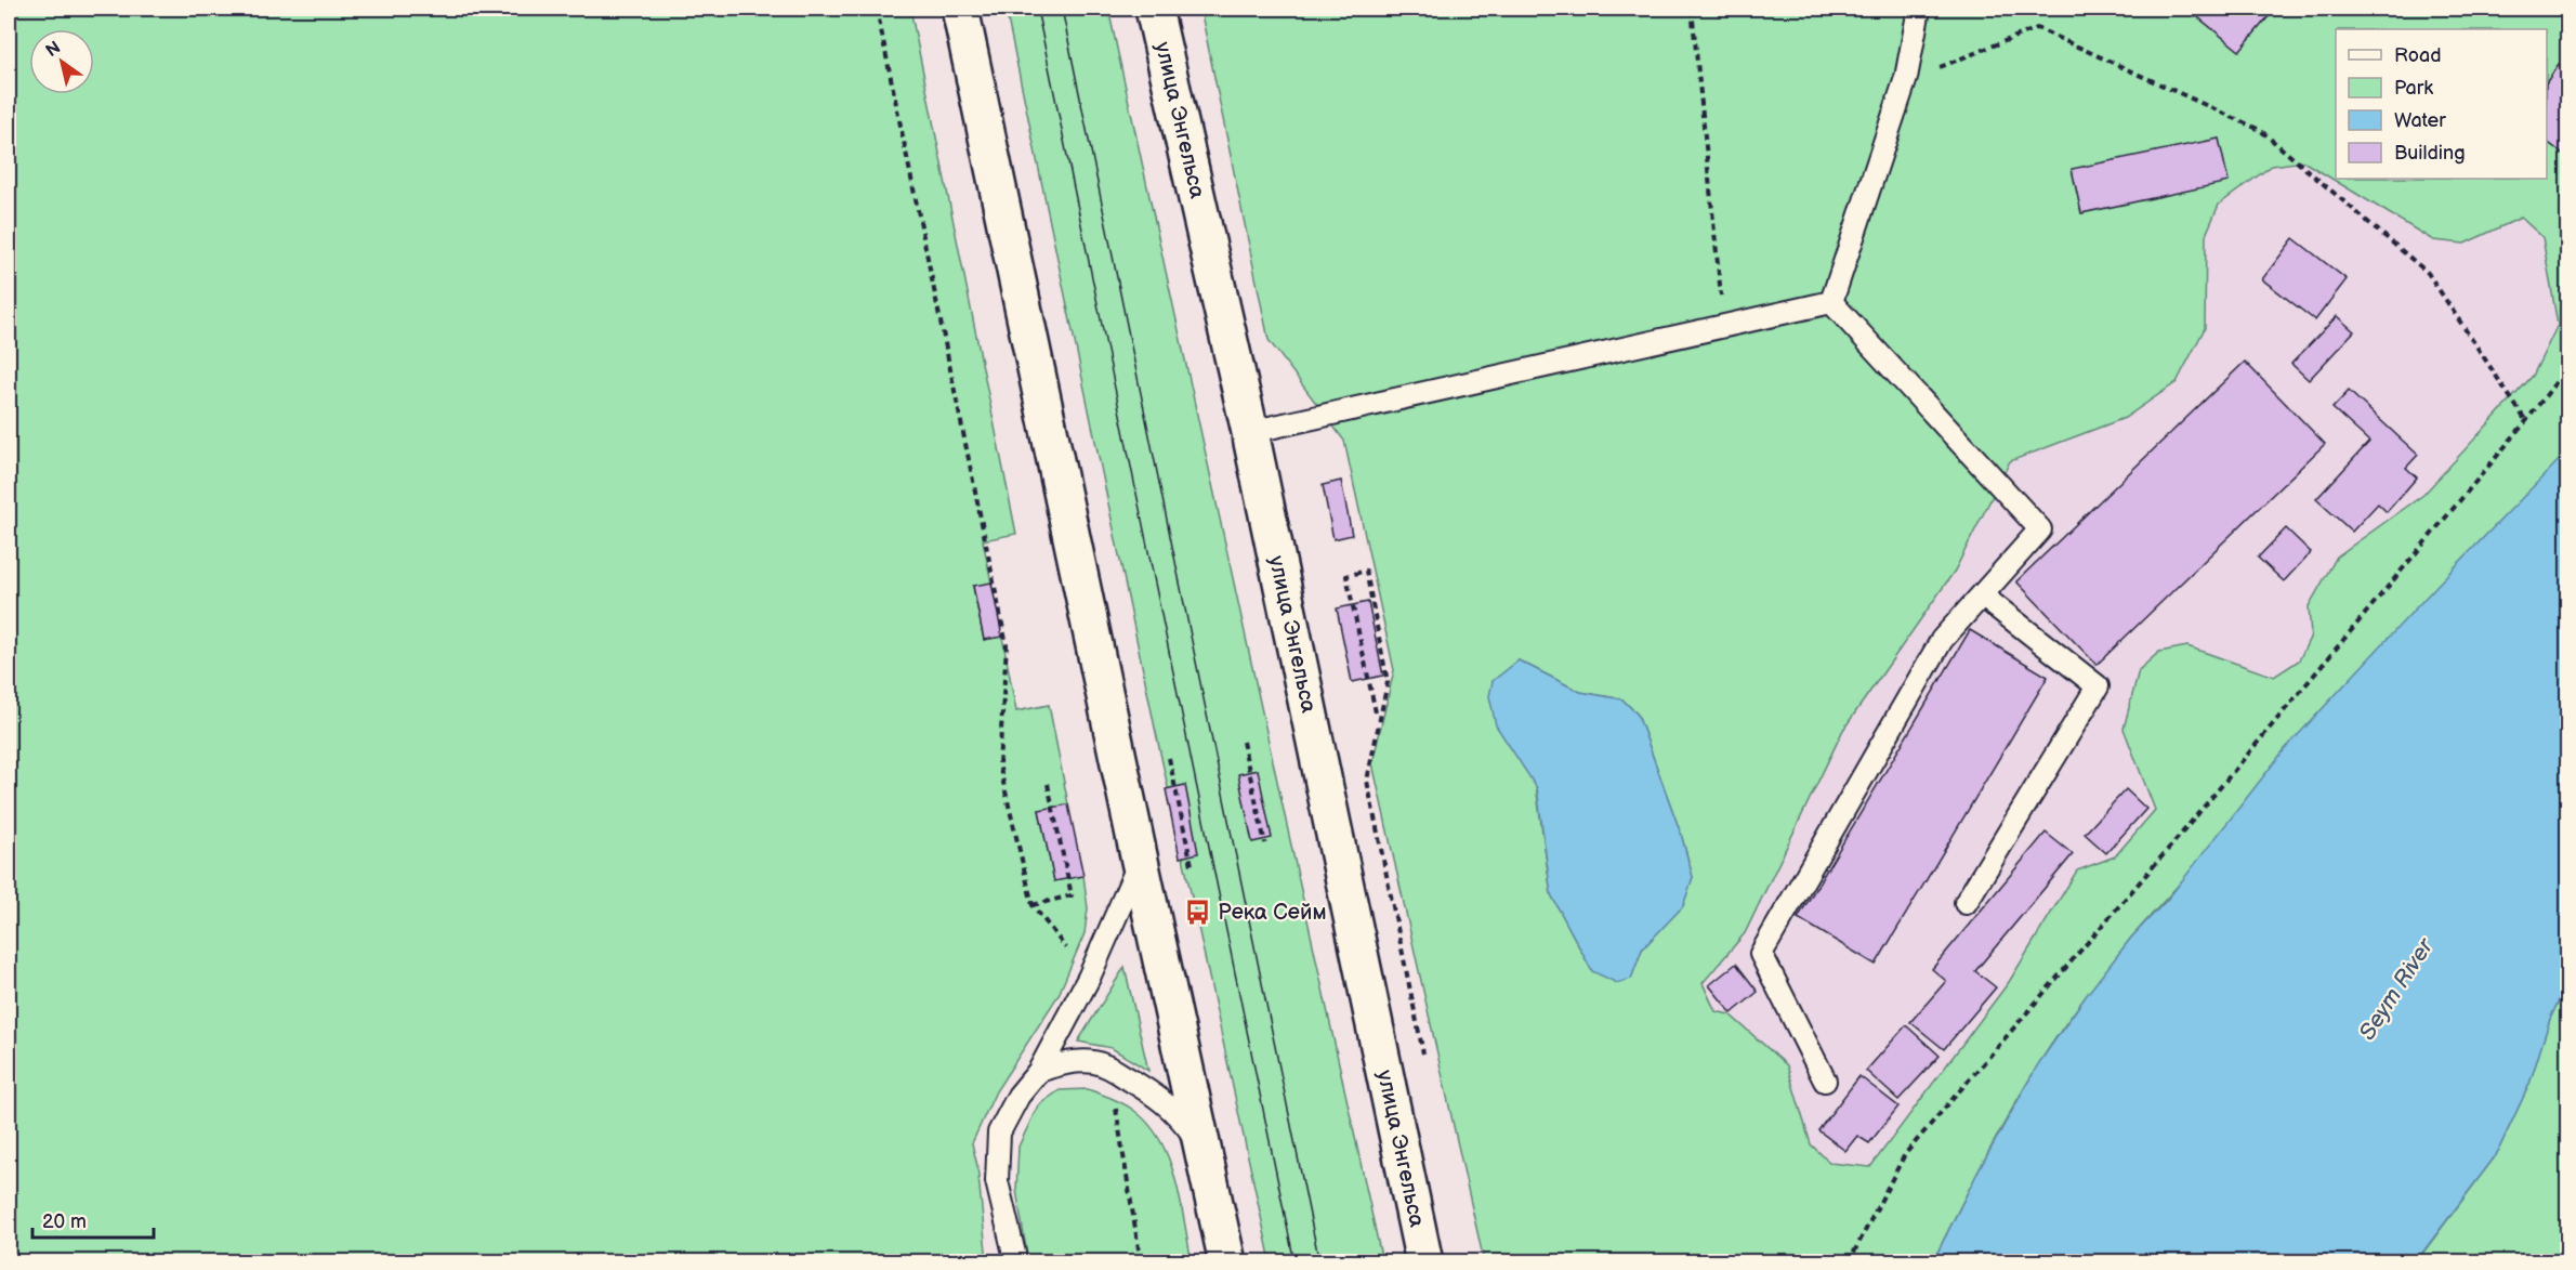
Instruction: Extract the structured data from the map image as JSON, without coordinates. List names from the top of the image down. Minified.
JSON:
{"streets":{"main road":["улица Энгельса"]},"water":["Seym River"],"places":{"bus stop":["Река Сейм"]},"legend":["Road","Park","Water","Building"],"scale_bar":"20 m","north":"top left"}
